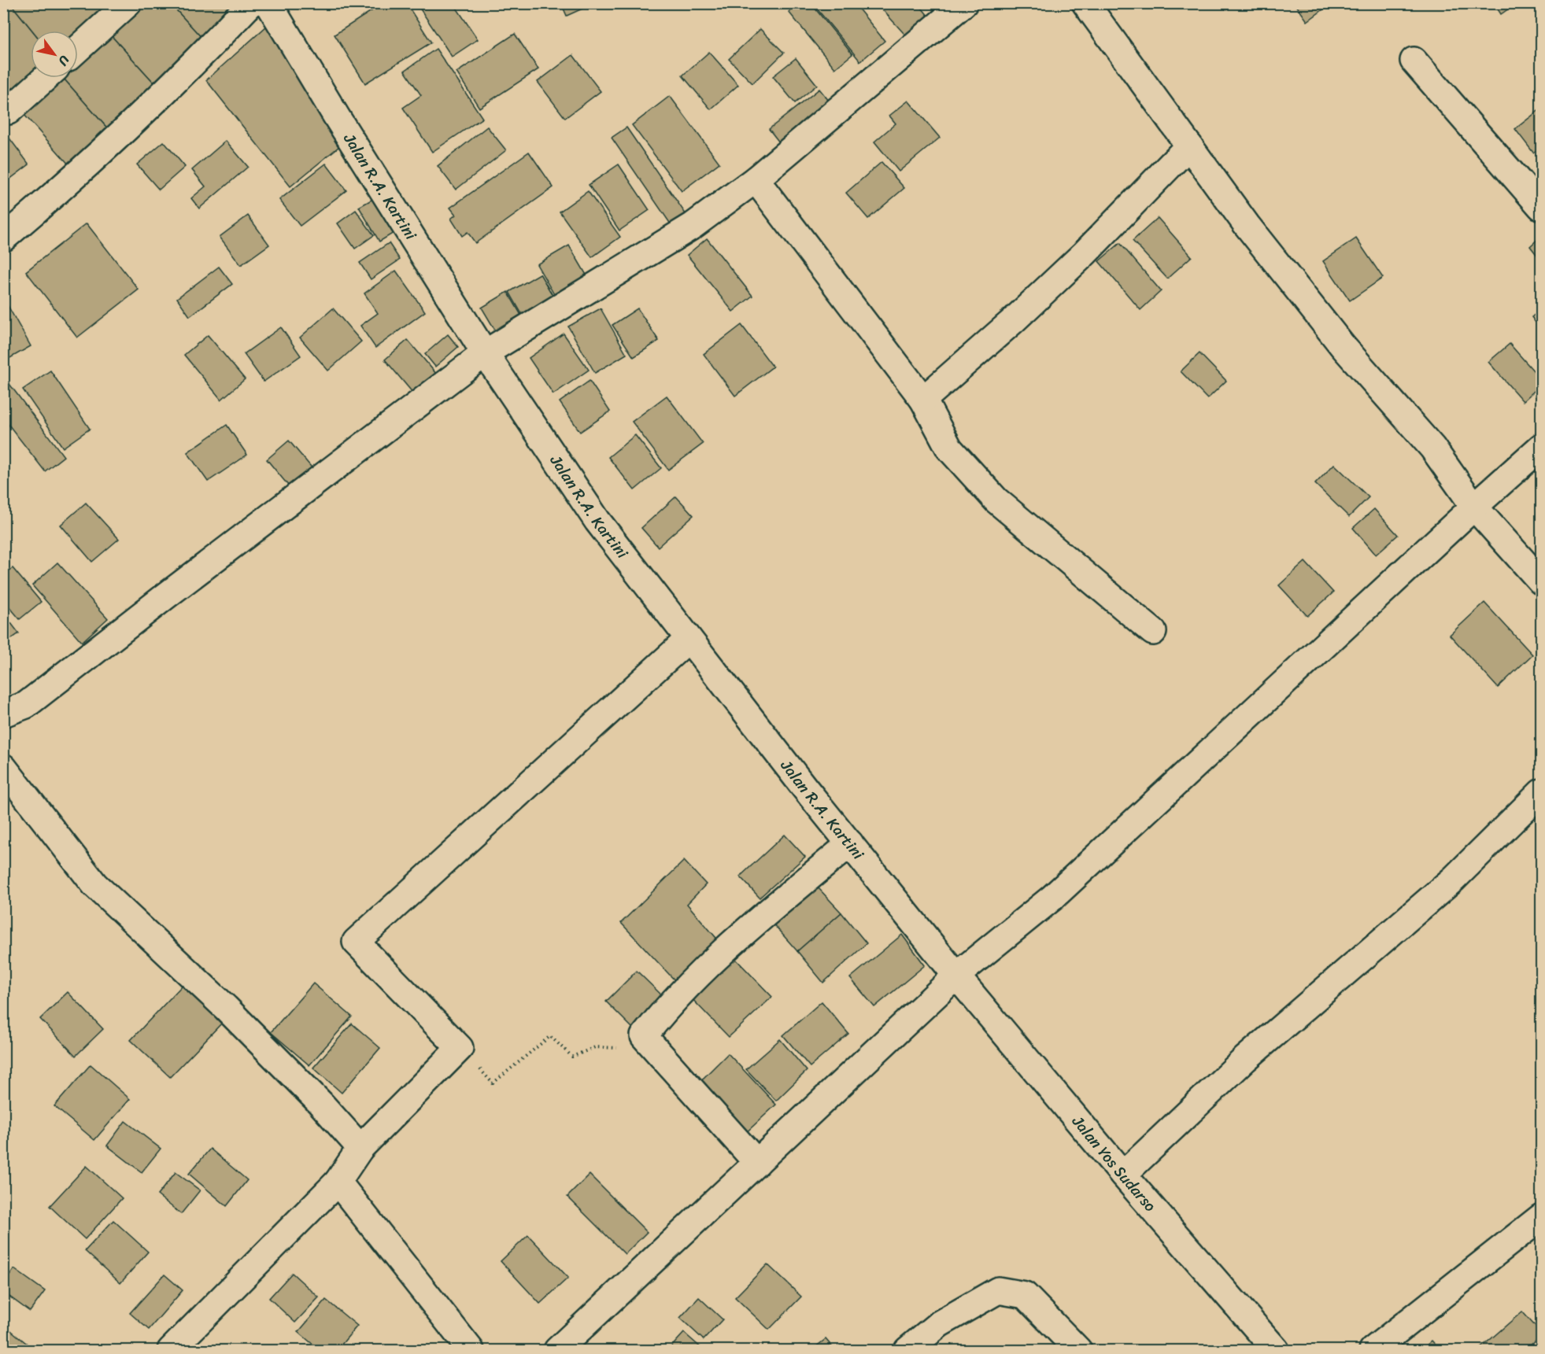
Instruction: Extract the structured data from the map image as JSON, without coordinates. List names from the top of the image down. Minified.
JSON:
{"streets":{"street":["Jalan R.A. Kartini","Jalan Yos Sudarso"]},"crossings":[["Jalan R.A. Kartini","Jalan Yos Sudarso"]],"north":"bottom right"}
